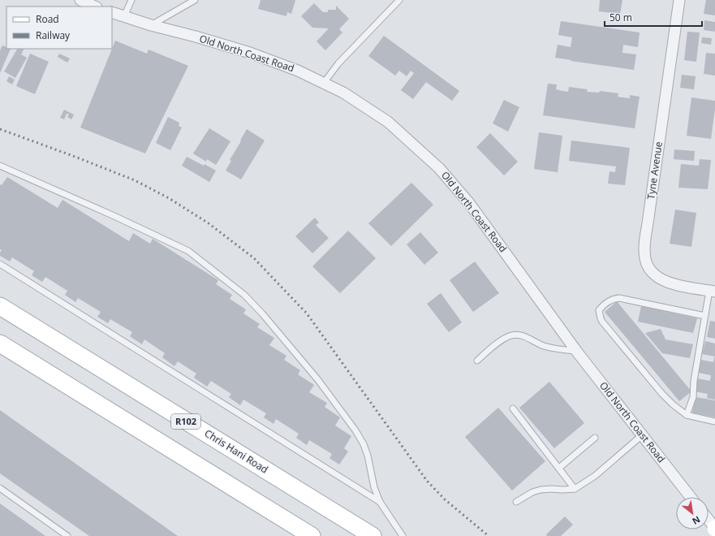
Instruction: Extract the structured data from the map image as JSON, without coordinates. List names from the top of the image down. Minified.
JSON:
{"streets":{"main road":["R102","Chris Hani Road"],"street":["Old North Coast Road","Tyne Avenue"]},"legend":["Road","Railway"],"scale_bar":"50 m","north":"bottom right"}
